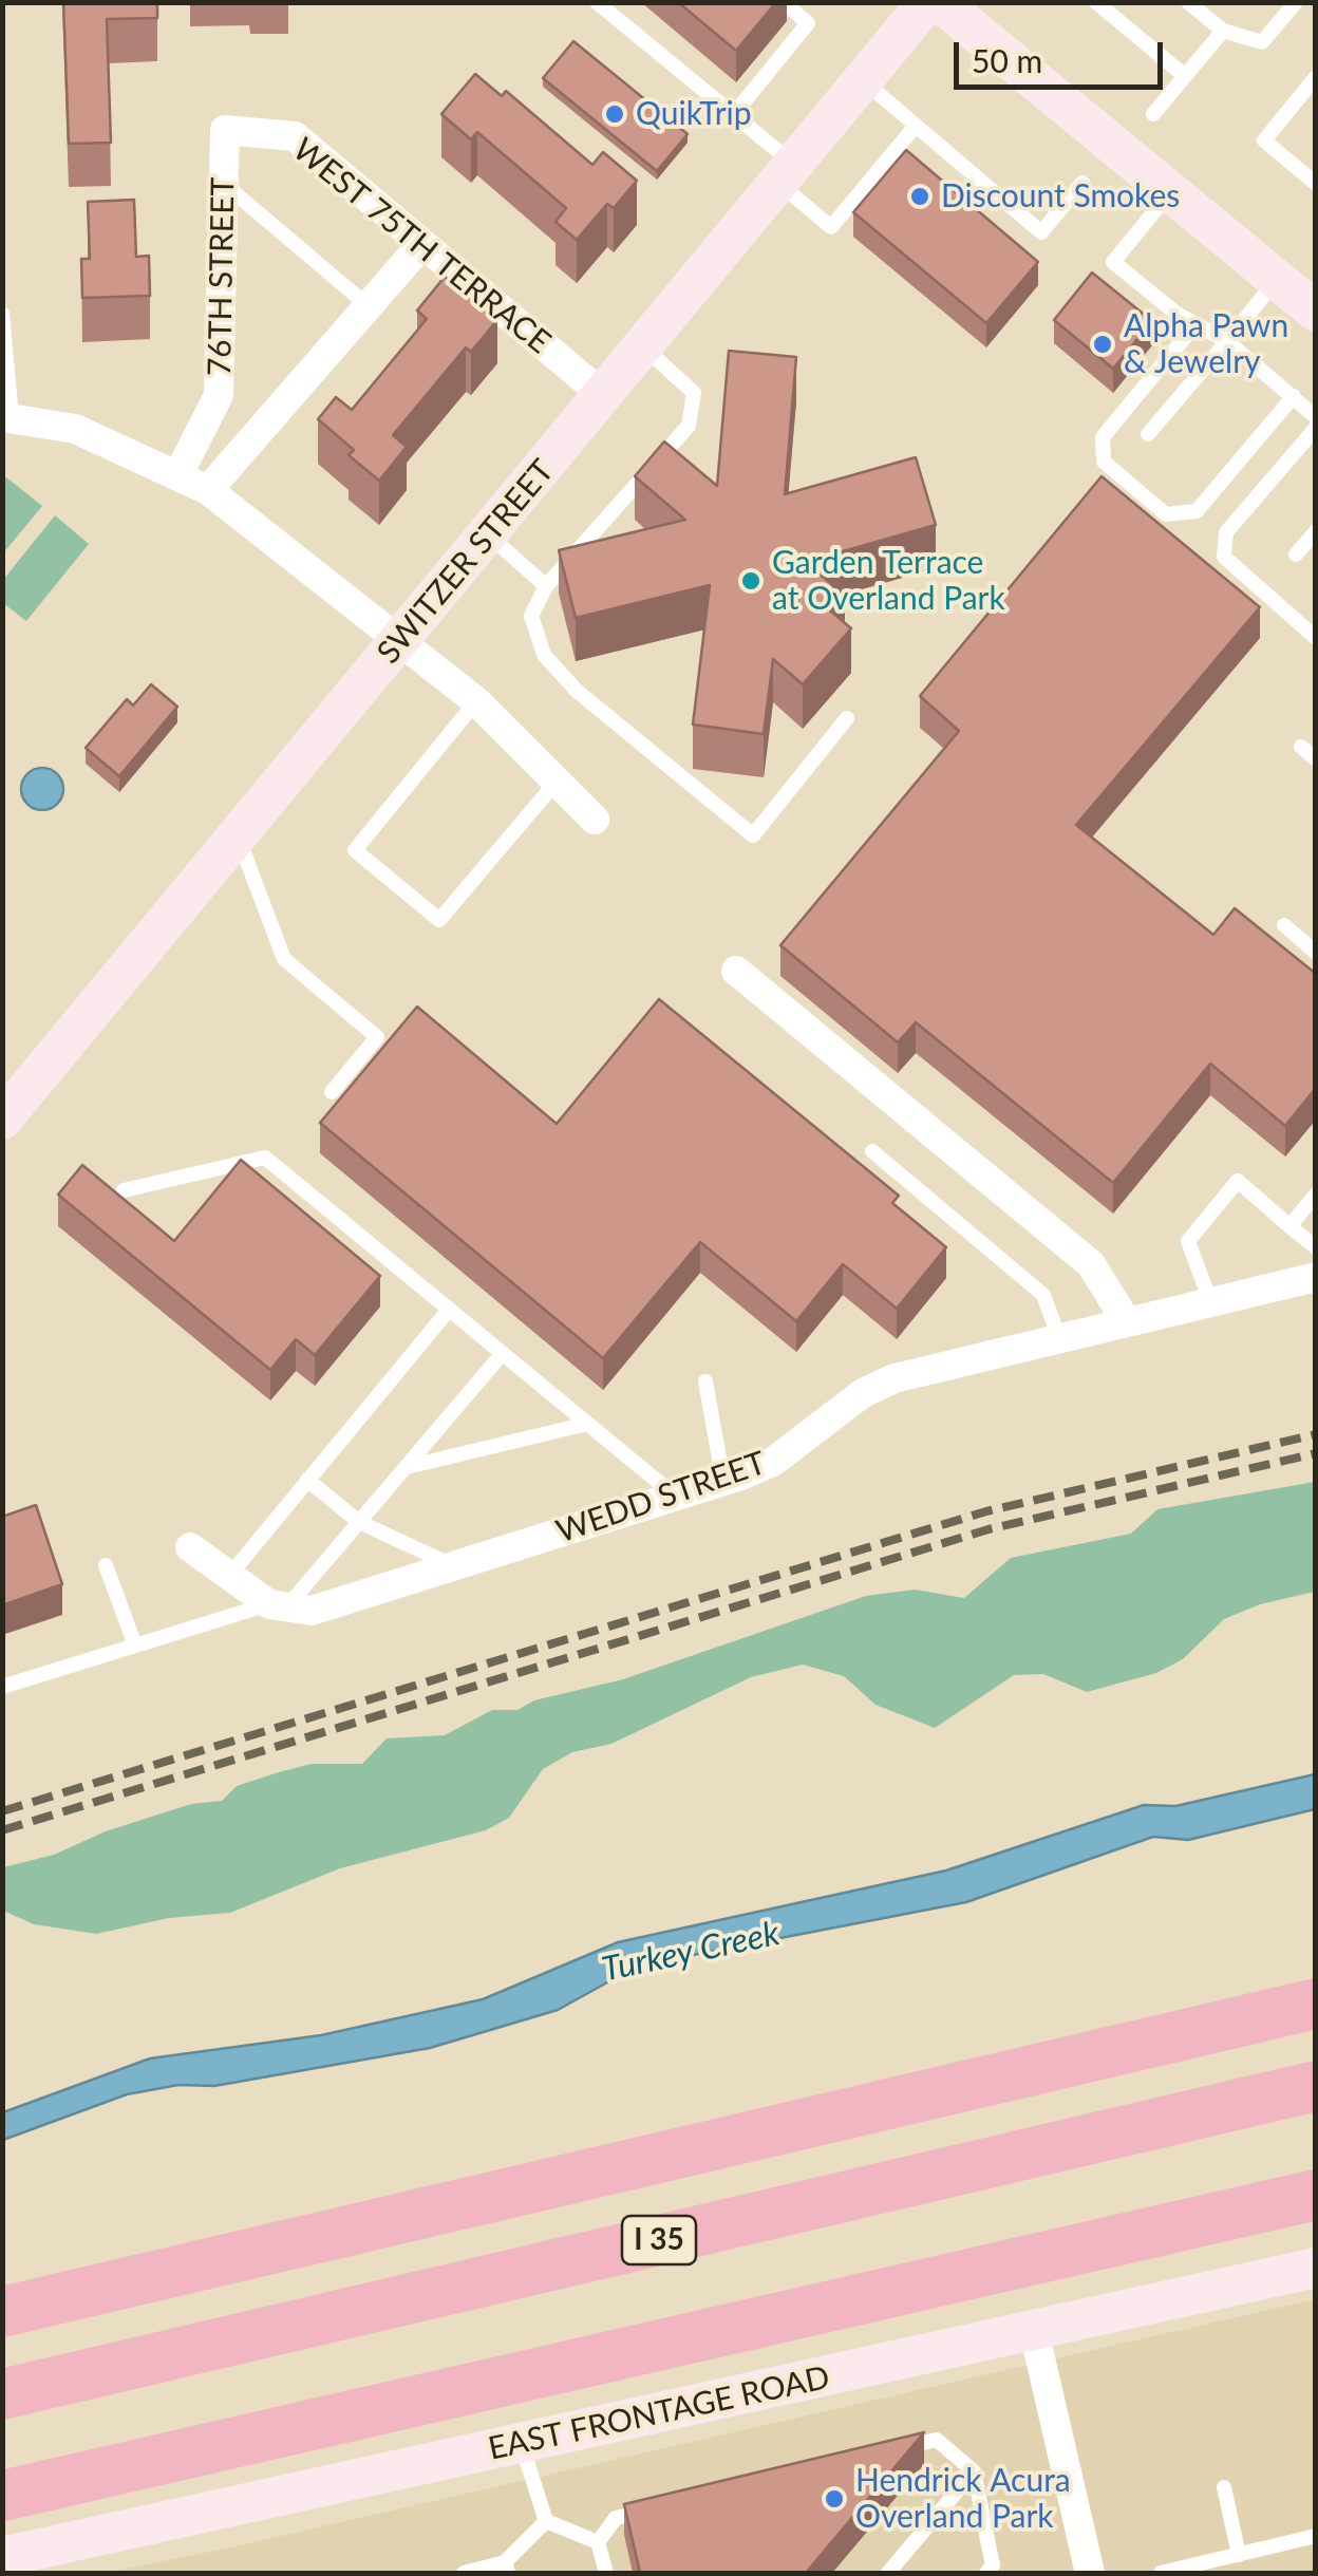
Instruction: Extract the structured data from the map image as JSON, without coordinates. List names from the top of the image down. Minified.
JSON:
{"streets":{"highway":["I 35"],"street":["WEST 75TH TERRACE","76TH STREET","SWITZER STREET","WEDD STREET","EAST FRONTAGE ROAD"]},"crossings":[["WEST 75TH TERRACE","76TH STREET"],["WEST 75TH TERRACE","SWITZER STREET"]],"water":["Turkey Creek"],"places":["QuikTrip","Discount Smokes","Alpha Pawn & Jewelry","Garden Terrace at Overland Park","Hendrick Acura Overland Park"],"scale_bar":"50 m"}
